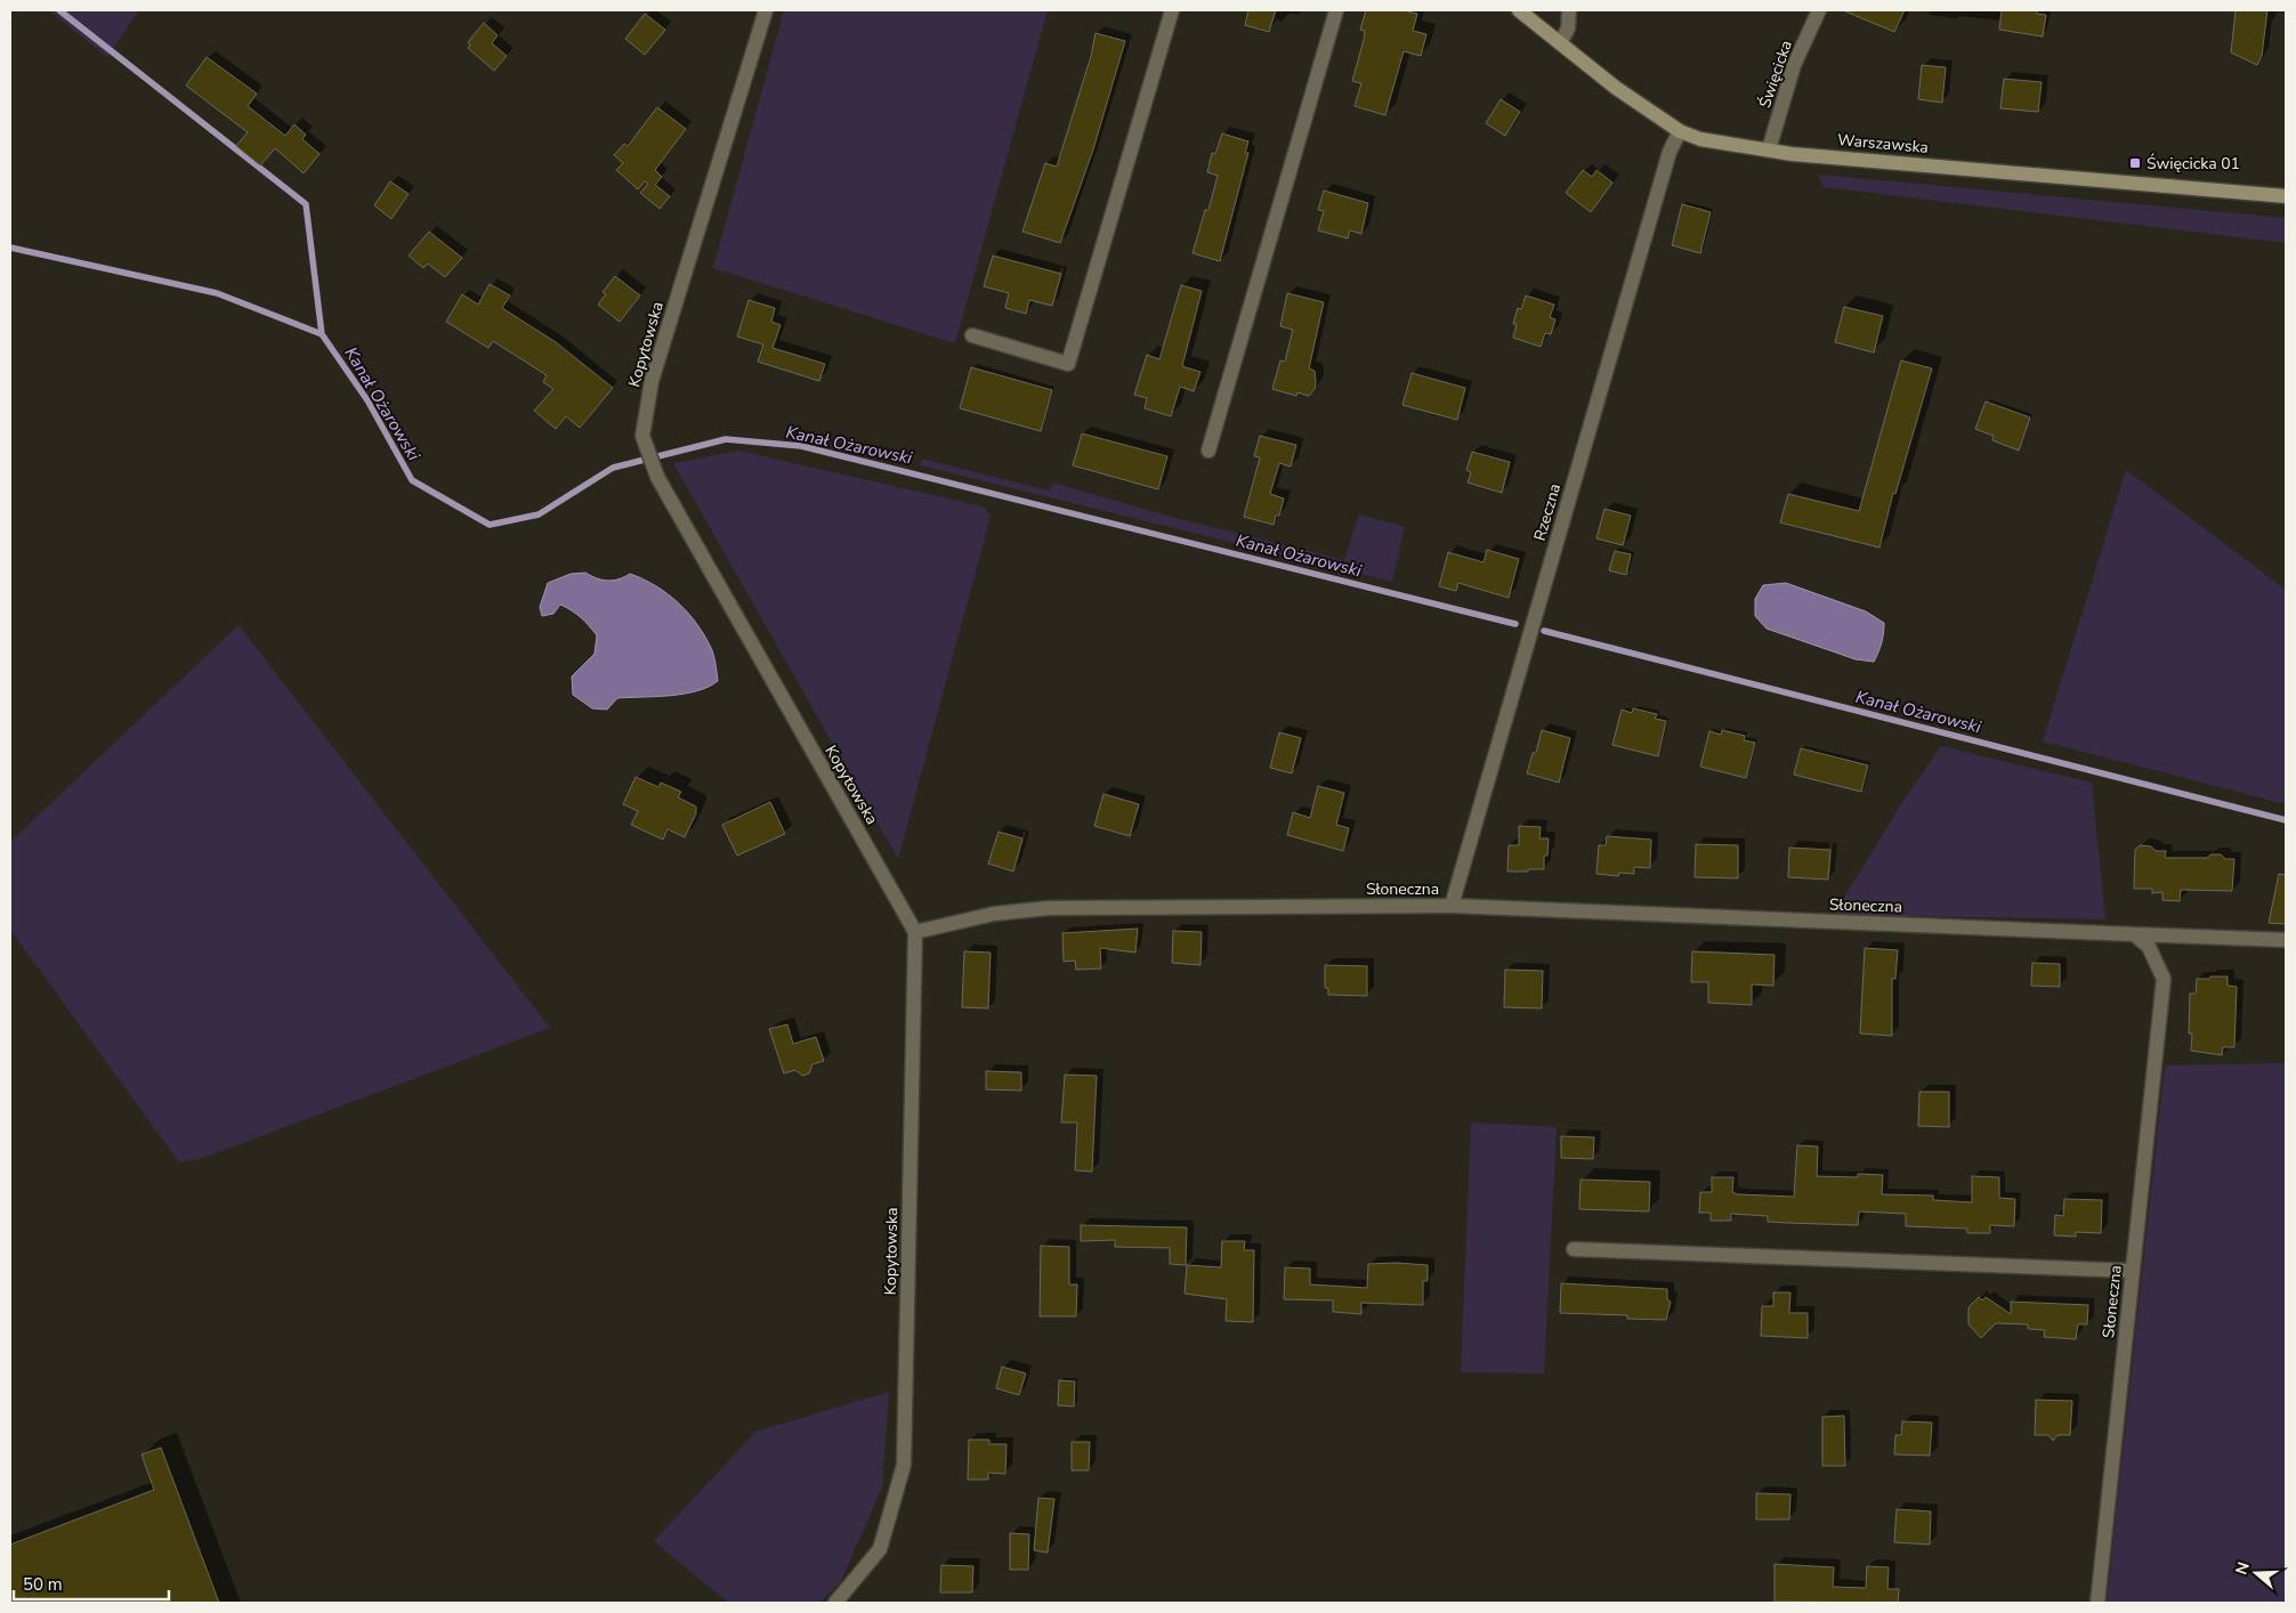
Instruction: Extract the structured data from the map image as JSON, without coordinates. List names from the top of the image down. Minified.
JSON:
{"streets":{"main road":["Warszawska"],"street":["Święcicka","Kopytowska","Rzeczna","Słoneczna"]},"crossings":[["Święcicka","Warszawska"],["Warszawska","Rzeczna"],["Kopytowska","Słoneczna"],["Rzeczna","Słoneczna"]],"water":["Kanał Ożarowski"],"places":{"transit":["Święcicka 01"]},"scale_bar":"50 m","north":"left"}
